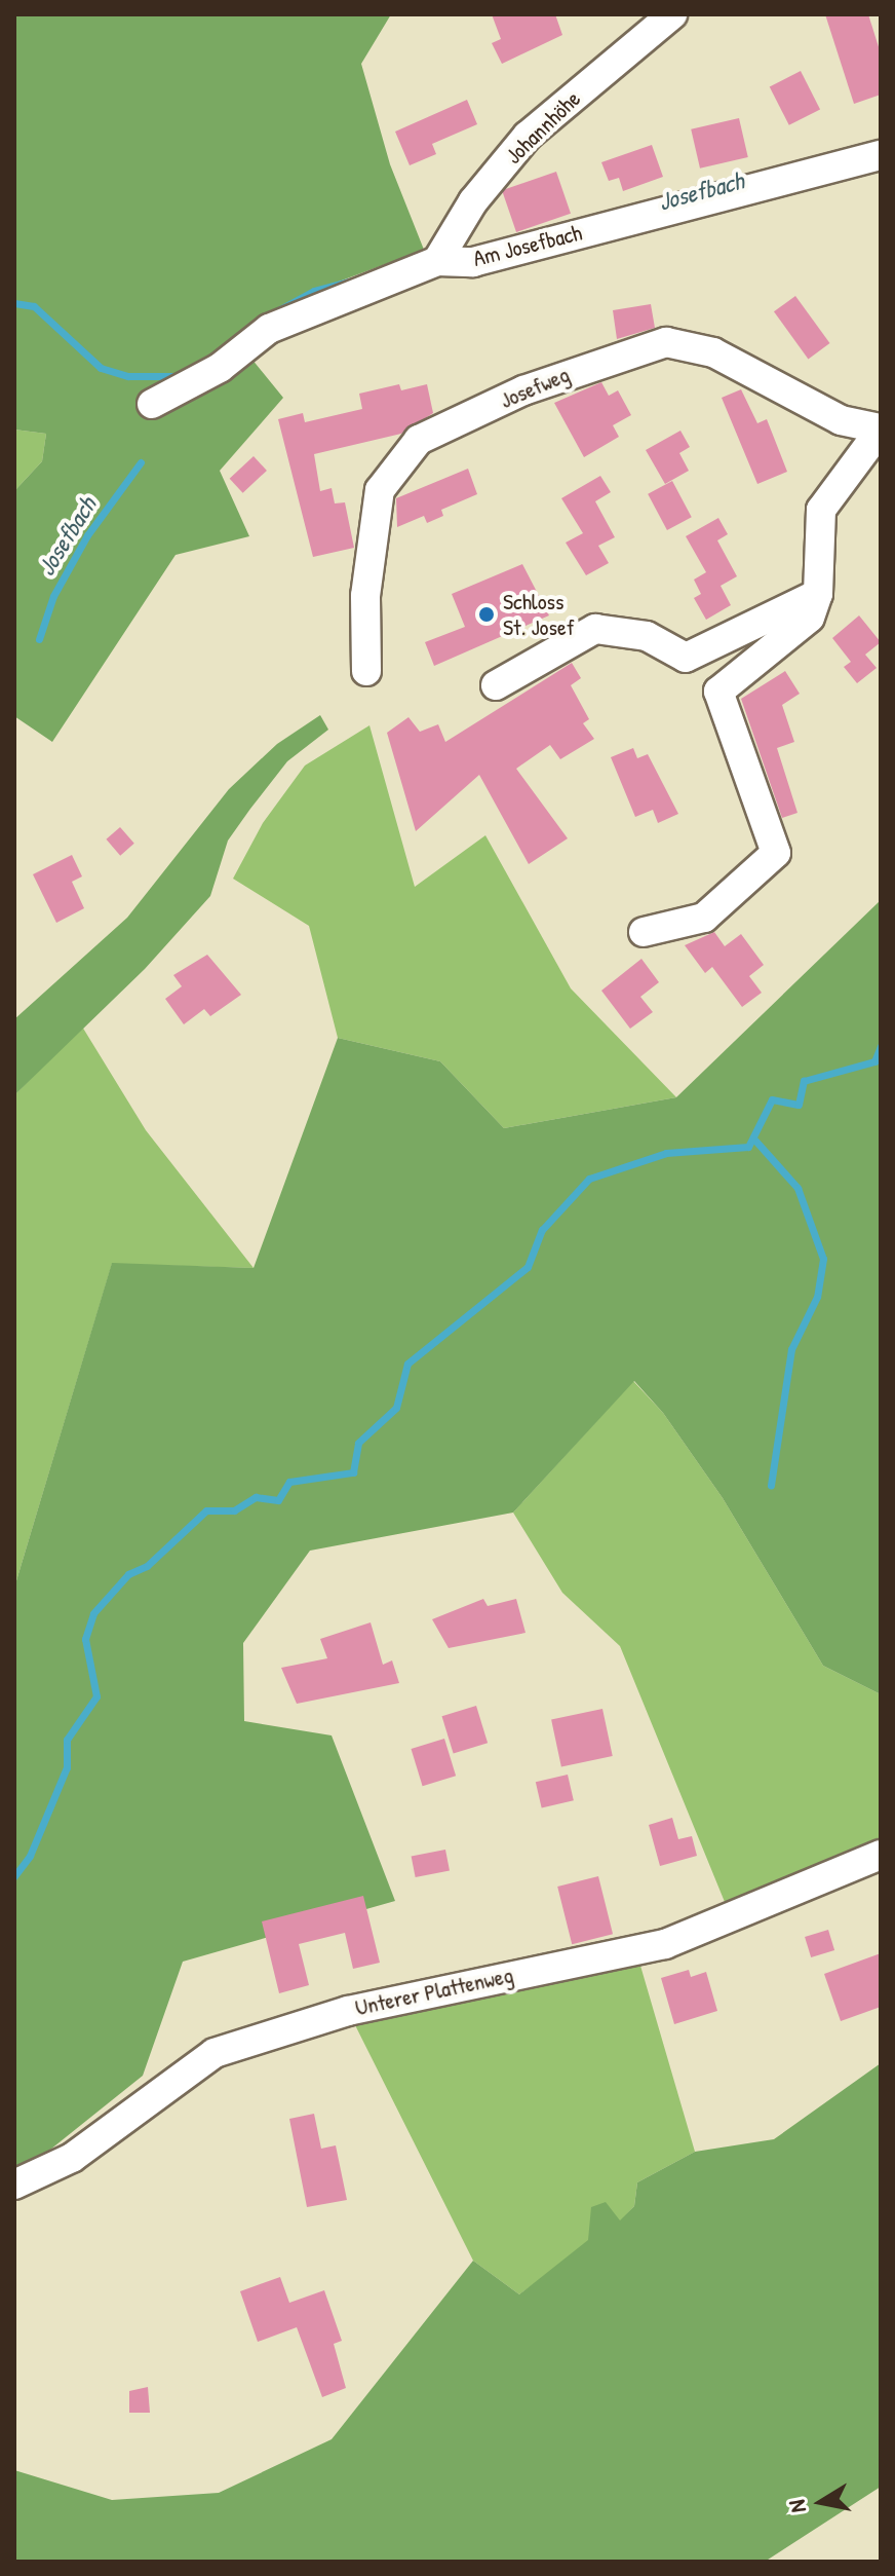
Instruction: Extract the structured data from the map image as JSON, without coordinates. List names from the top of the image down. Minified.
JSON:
{"streets":{"street":["Johannhöhe","Am Josefbach","Josefweg","Unterer Plattenweg"]},"crossings":[["Johannhöhe","Am Josefbach"]],"water":["Josefbach"],"places":["Schloss St. Josef"],"north":"left"}
